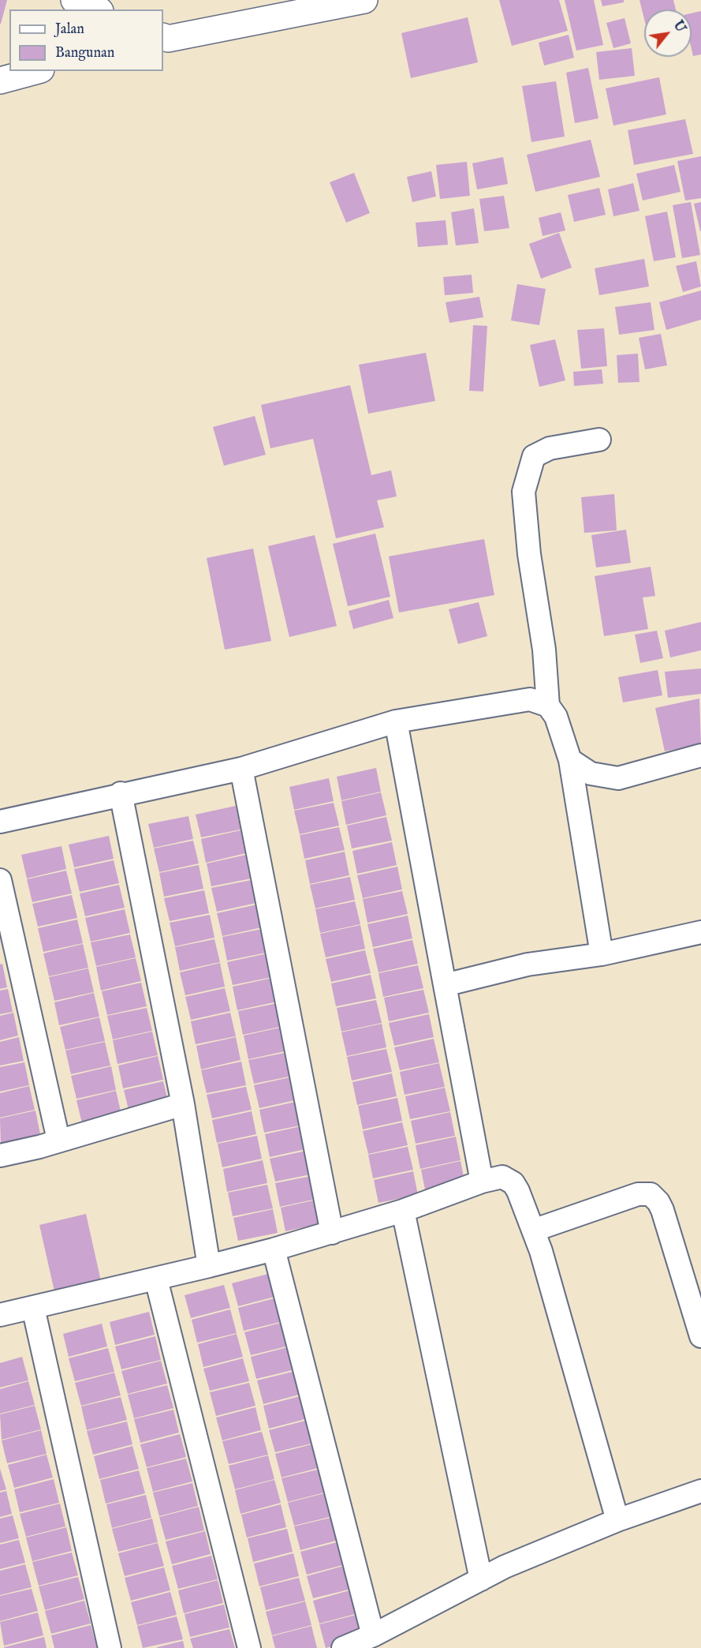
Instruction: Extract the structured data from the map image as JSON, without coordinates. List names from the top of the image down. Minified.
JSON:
{"legend":["Jalan","Bangunan"],"north":"top right"}
